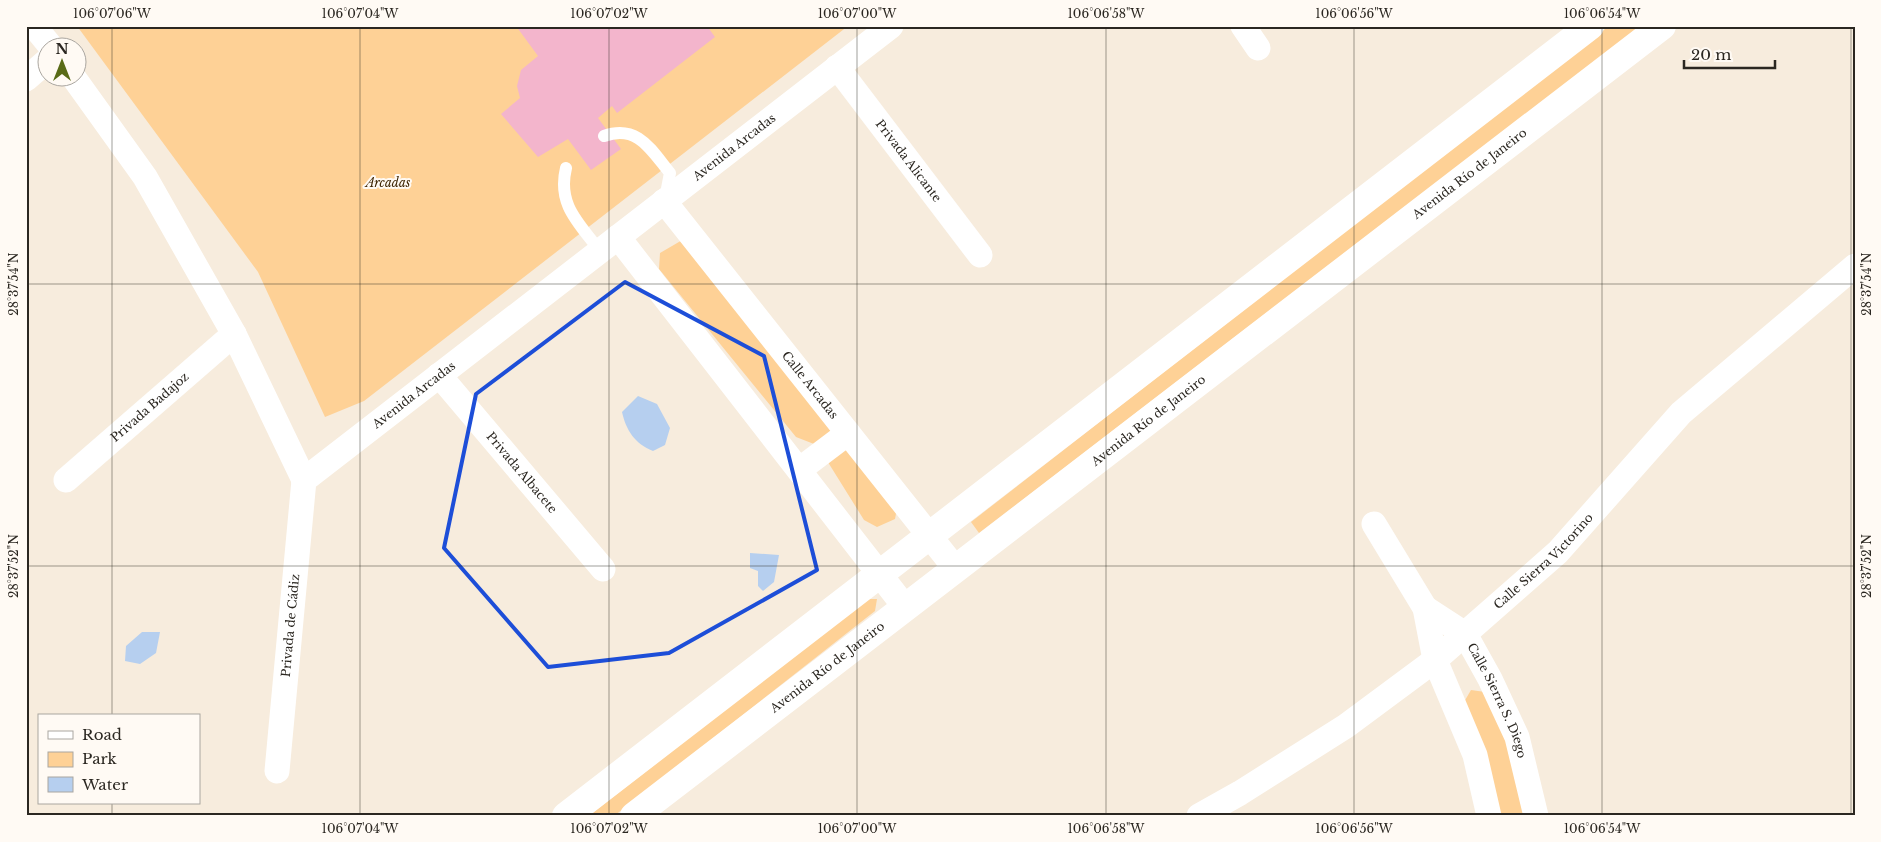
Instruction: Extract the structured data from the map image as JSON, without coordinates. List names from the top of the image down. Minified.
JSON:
{"streets":{"street":["Avenida Arcadas","Privada Alicante","Avenida Río de Janeiro","Calle Arcadas","Privada Badajoz","Privada Albacete","Calle Sierra Victorino","Privada de Cádiz","Calle Sierra S. Diego"]},"crossings":[["Avenida Arcadas","Privada Alicante"],["Avenida Arcadas","Calle Arcadas"],["Avenida Arcadas","Privada Albacete"],["Avenida Arcadas","Privada de Cádiz"],["Avenida Río de Janeiro","Calle Arcadas"],["Calle Sierra Victorino","Calle Sierra S. Diego"]],"parks":["Arcadas"],"legend":["Road","Park","Water"],"scale_bar":"20 m","north":"top","coordinates":["106°07'06\"W","106°07'04\"W","106°07'02\"W","106°07'00\"W","106°06'58\"W","106°06'56\"W","106°06'54\"W","28°37'54\"N","28°37'52\"N"]}
